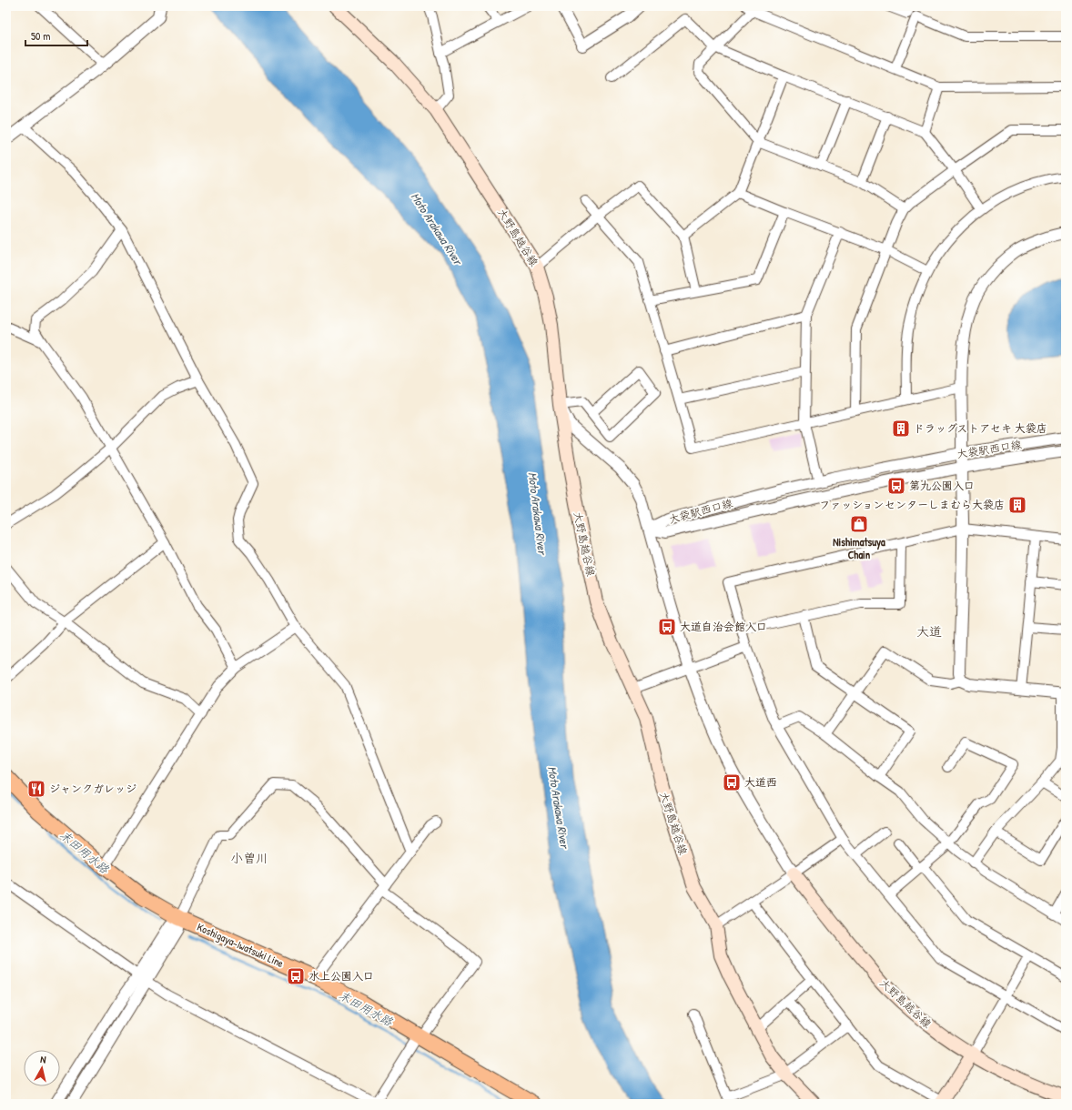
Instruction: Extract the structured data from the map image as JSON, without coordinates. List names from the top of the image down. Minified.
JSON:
{"streets":{"main road":["大野島越谷線","Koshigaya-Iwatsuki Line"],"street":["大袋駅西口線"]},"districts":["大道","小曽川"],"water":["Moto Arakawa River","末田用水路"],"places":{"building":["ドラッグストアセキ 大袋店","ファッションセンターしまむら大袋店"],"bus stop":["第九公園入口","大道自治会館入口","大道西","水上公園入口"],"shop":["Nishimatsuya Chain"],"restaurant":["ジャンクガレッジ"]},"scale_bar":"50 m","north":"top"}
